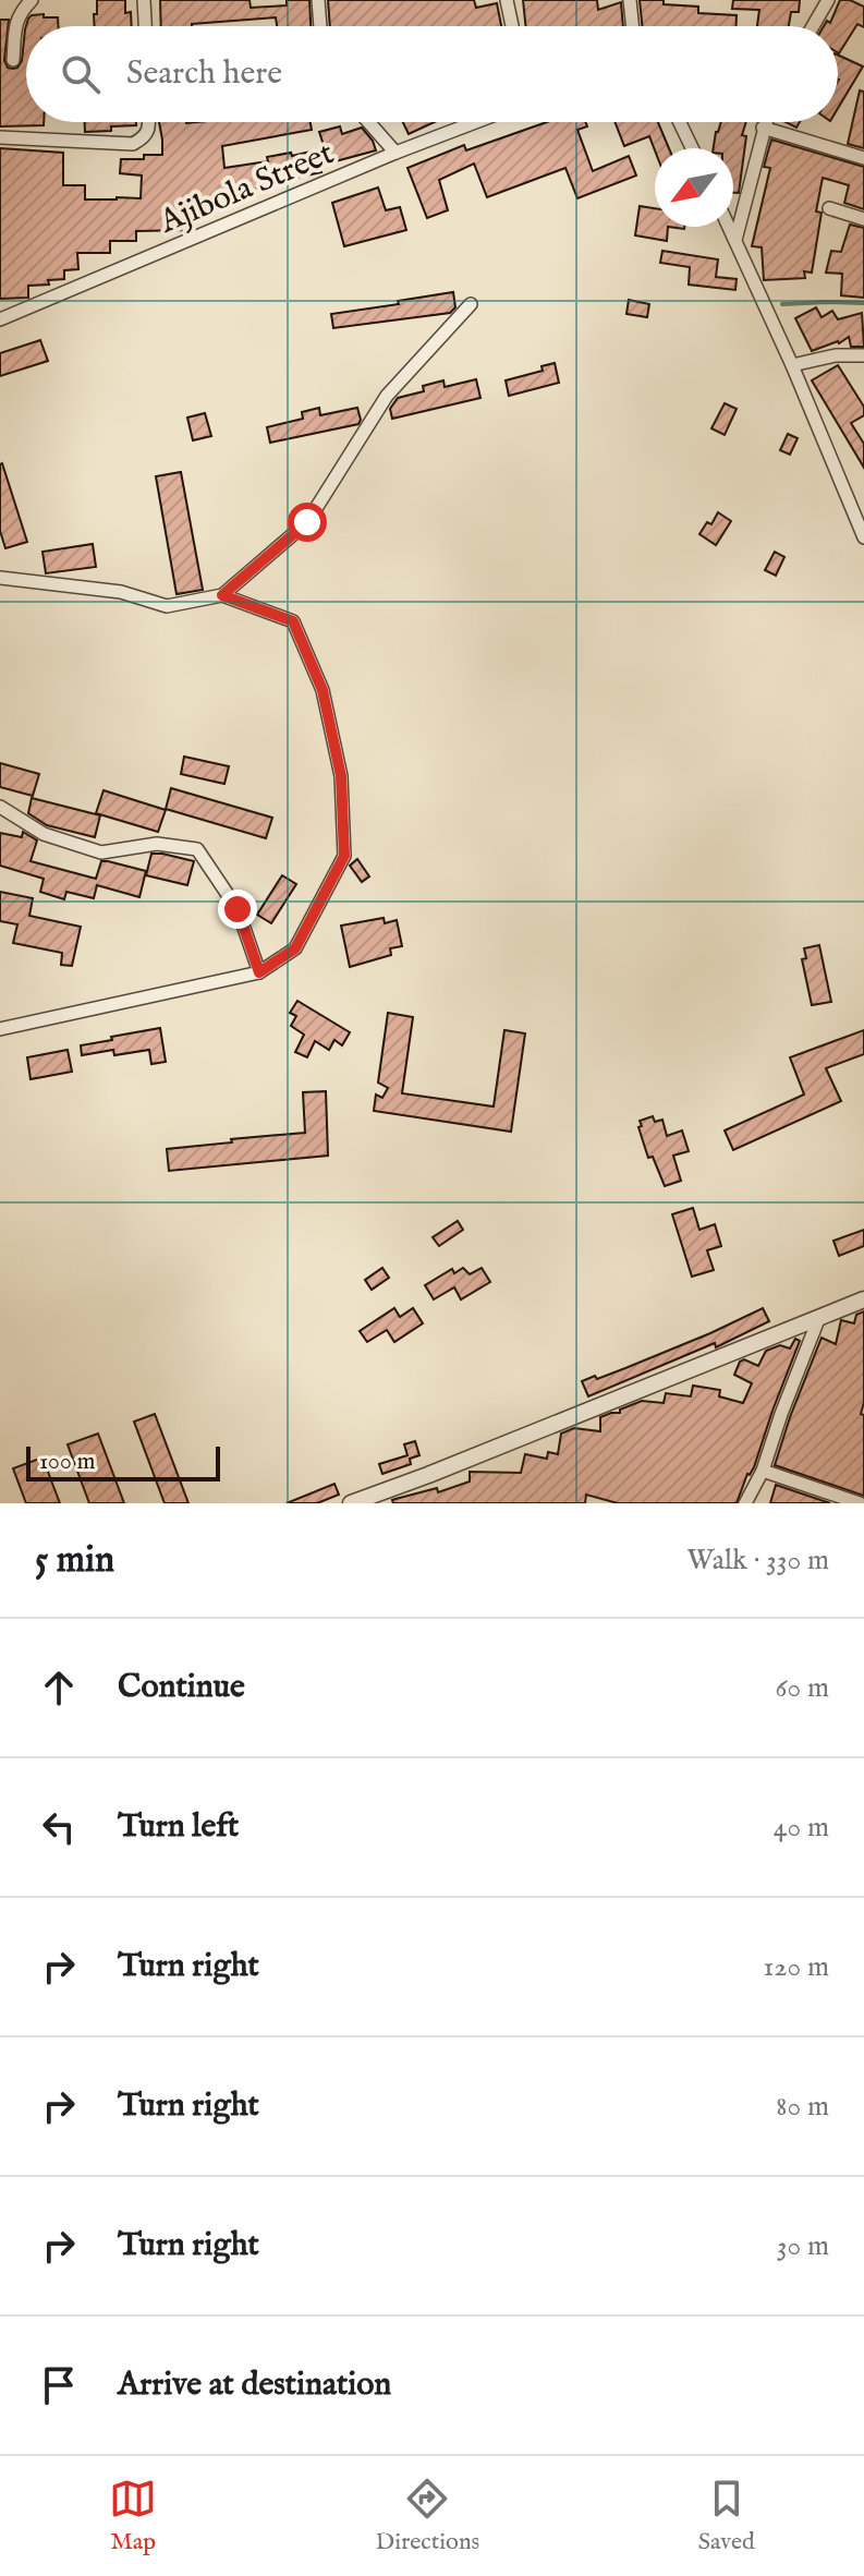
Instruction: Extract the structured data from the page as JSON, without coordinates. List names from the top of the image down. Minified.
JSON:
{"streets":{"street":["Ajibola Street"]},"scale_bar":"100 m","north":"bottom left","page":{"search":"Search here","scale":"100 m","heading":["5 min","Walk · 330 m"],"list":[["Continue","60 m"],["Turn left","40 m"],["Turn right","120 m"],["Turn right","80 m"],["Turn right","30 m"],"Arrive at destination"],"nav":["Map","Directions","Saved"]}}
